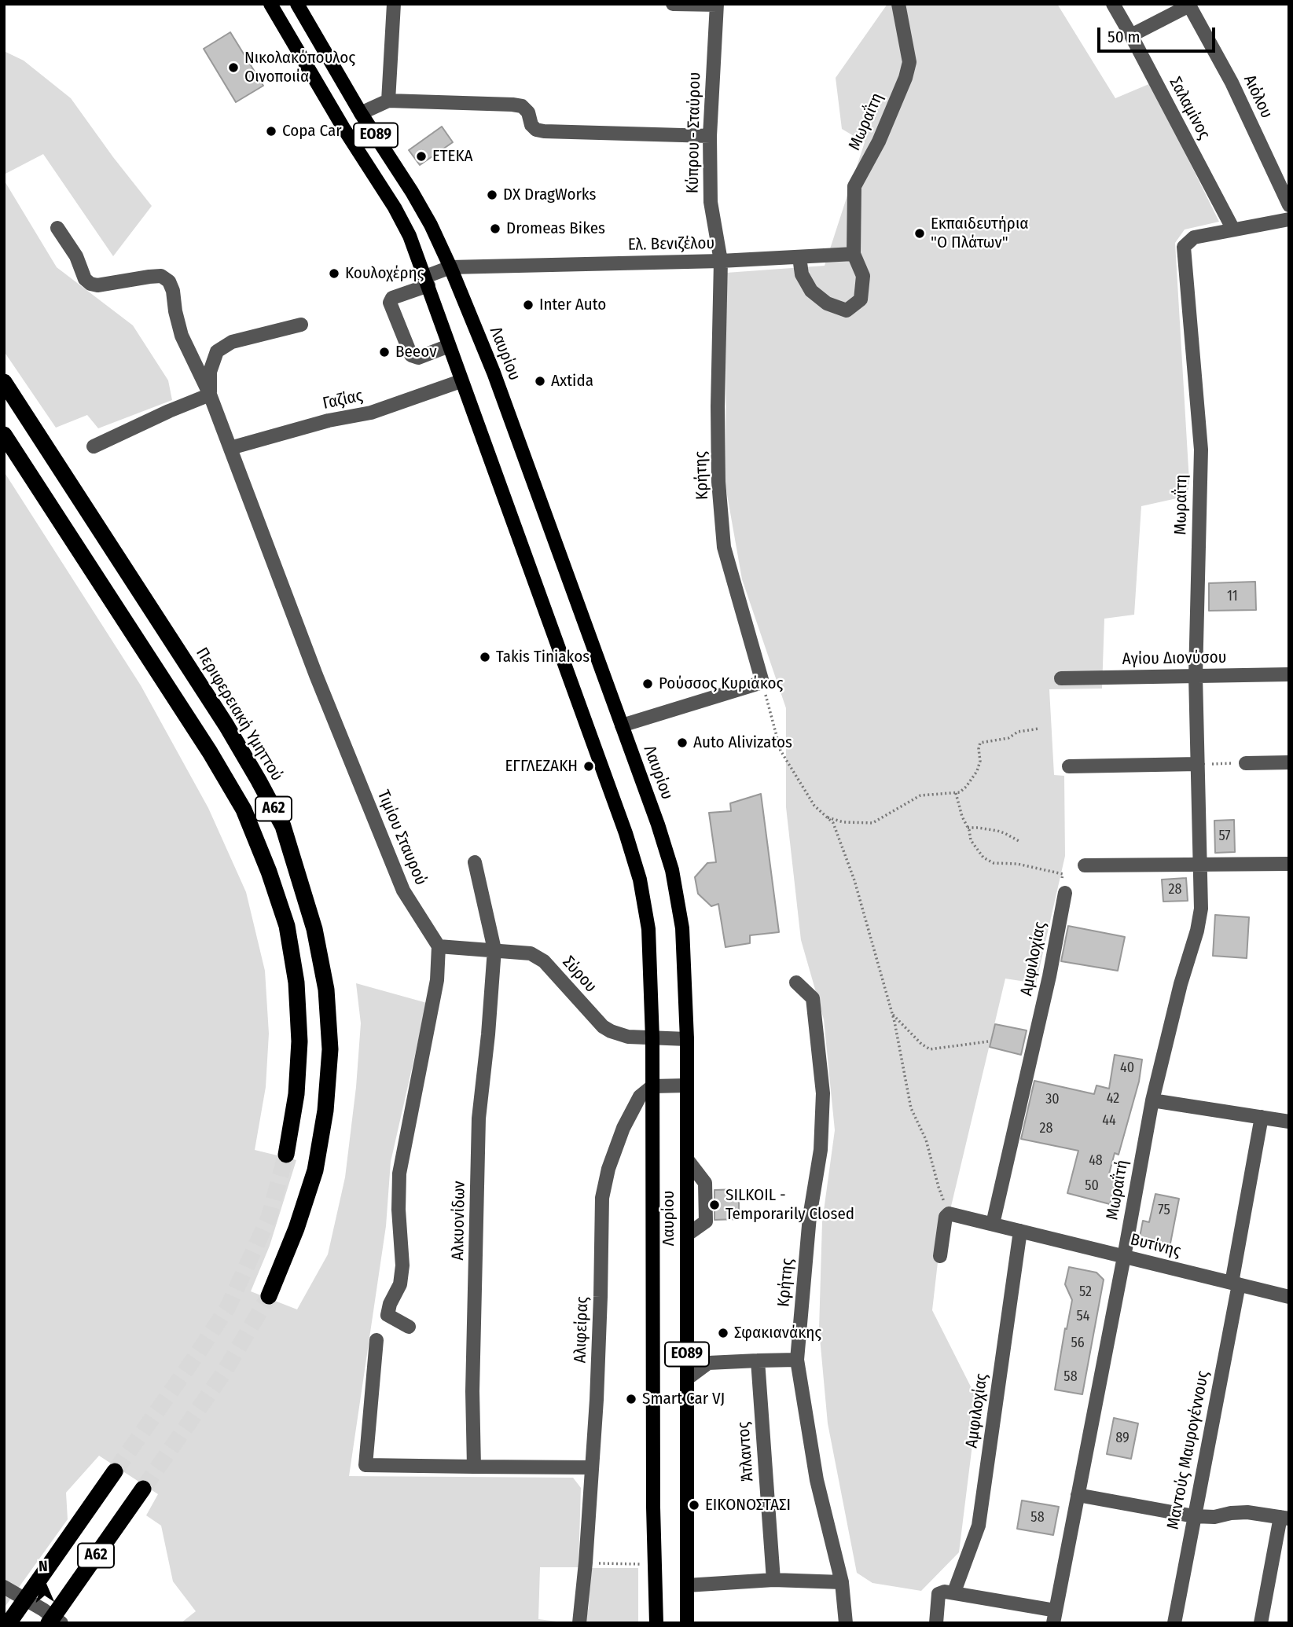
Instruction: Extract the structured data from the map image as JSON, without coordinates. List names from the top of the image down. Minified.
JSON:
{"streets":{"highway":["Περιφερειακή Υμηττού","Α62"],"main road":["ΕΟ89","Λαυρίου"],"street":["Αιόλου","Σαλαμίνος","Μωραΐτη","Κύπρου - Σταύρου","Ελ. Βενιζέλου","Γαζίας","Κρήτης","Αγίου Διονύσου","Τιμίου Σταυρού","Αμφιλοχίας","Σύρου","Μωραΐτή","Αλκυονίδων","Βυτίνης","Αλιφείρας","Μαντούς Μαυρογέννους","Άτλαντος"]},"crossings":[["Αιόλου","Σαλαμίνος"],["Σαλαμίνος","Μωραΐτη"],["Μωραΐτη","Ελ. Βενιζέλου"],["Μωραΐτη","Αγίου Διονύσου"],["Μωραΐτη","Μωραΐτή"],["Κύπρου - Σταύρου","Ελ. Βενιζέλου"],["Κύπρου - Σταύρου","Κρήτης"],["Ελ. Βενιζέλου","Λαυρίου"],["Ελ. Βενιζέλου","Κρήτης"],["Λαυρίου","Γαζίας"],["Λαυρίου","Σύρου"],["Λαυρίου","Αλιφείρας"],["Γαζίας","Τιμίου Σταυρού"],["Τιμίου Σταυρού","Σύρου"],["Αμφιλοχίας","Βυτίνης"],["Σύρου","Αλκυονίδων"],["Μωραΐτή","Βυτίνης"],["Βυτίνης","Μαντούς Μαυρογέννους"]],"places":["Νικολακόπουλος Οινοποιία","Copa Car","ΕΤΕΚΑ","DX DragWorks","Dromeas Bikes","Εκπαιδευτήρια \"Ο Πλάτων\"","Κουλοχέρης","Inter Auto","Beeov","Axtida","Takis Tiniakos","Ρούσσος Κυριάκος","Auto Alivizatos","ΕΓΓΛΕΖΑΚΗ","SILKOIL - Temporarily Closed","Σφακιανάκης","Smart Car VJ","ΕΙΚΟΝΟΣΤΑΣΙ"],"house_numbers":["11","57","28","40","42","30","44","28","48","50","75","52","54","56","58","89","58"],"scale_bar":"50 m","north":"top"}
